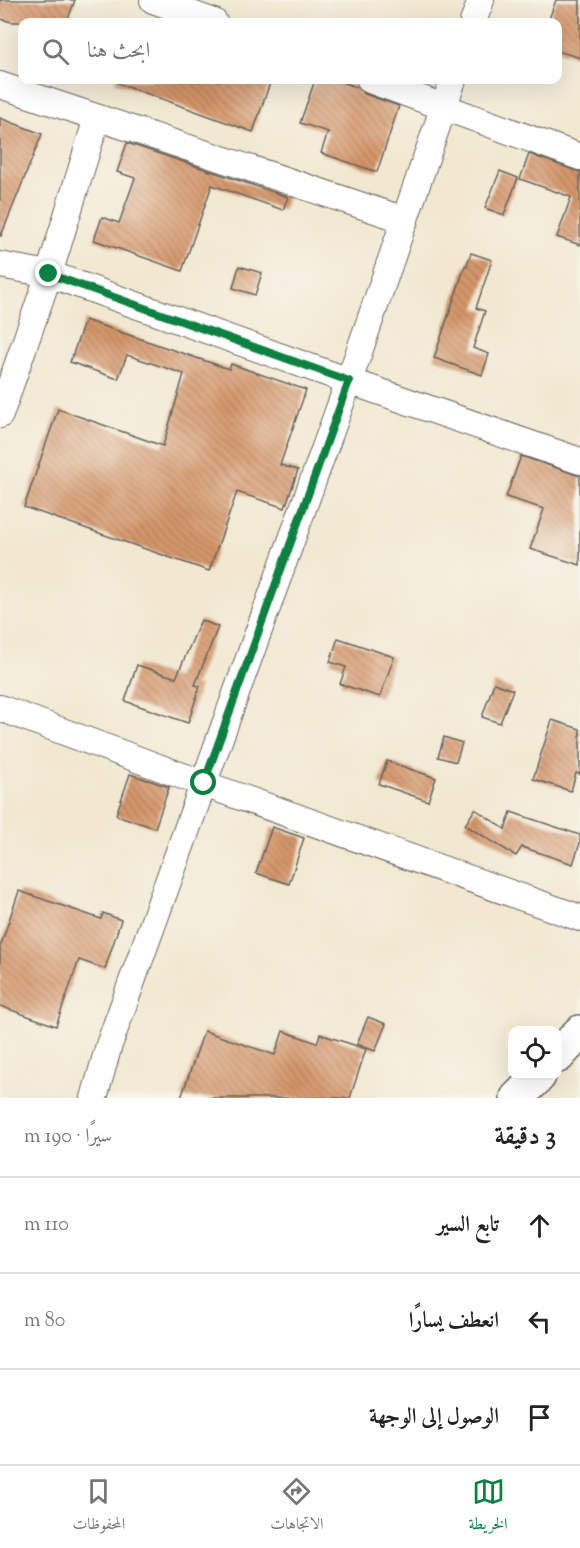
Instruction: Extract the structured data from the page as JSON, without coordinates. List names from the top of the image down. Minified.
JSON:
{"page":{"search":"ابحث هنا","heading":["3 دقيقة","سيرًا · 190 m"],"list":[["تابع السير","110 m"],["انعطف يسارًا","80 m"],"الوصول إلى الوجهة"],"nav":["الخريطة","الاتجاهات","المحفوظات"]}}
